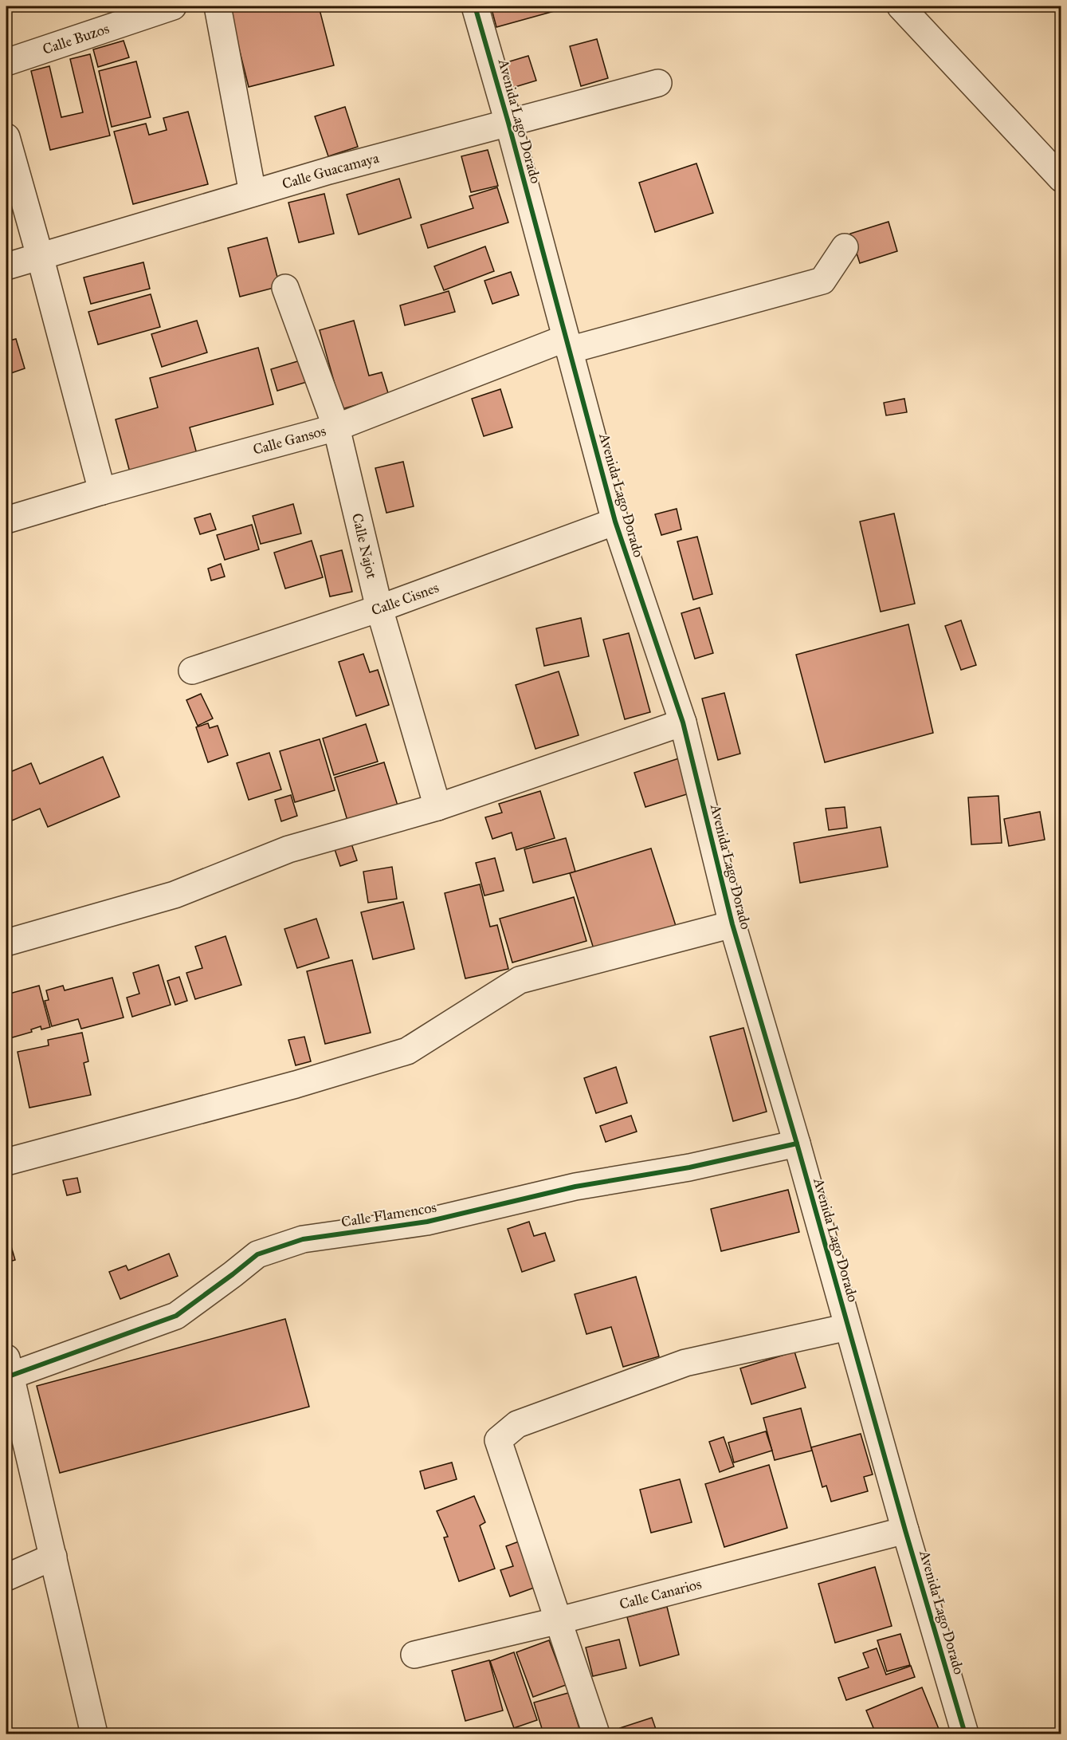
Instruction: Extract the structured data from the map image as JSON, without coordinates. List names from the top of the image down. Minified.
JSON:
{"streets":{"street":["Calle Buzos","Avenida Lago Dorado","Calle Guacamaya","Calle Gansos","Calle Najot","Calle Cisnes","Calle Flamencos","Calle Canarios"]},"crossings":[["Avenida Lago Dorado","Calle Guacamaya"],["Avenida Lago Dorado","Calle Gansos"],["Avenida Lago Dorado","Calle Cisnes"],["Avenida Lago Dorado","Calle Flamencos"],["Avenida Lago Dorado","Calle Canarios"],["Calle Gansos","Calle Najot"],["Calle Najot","Calle Cisnes"]]}
